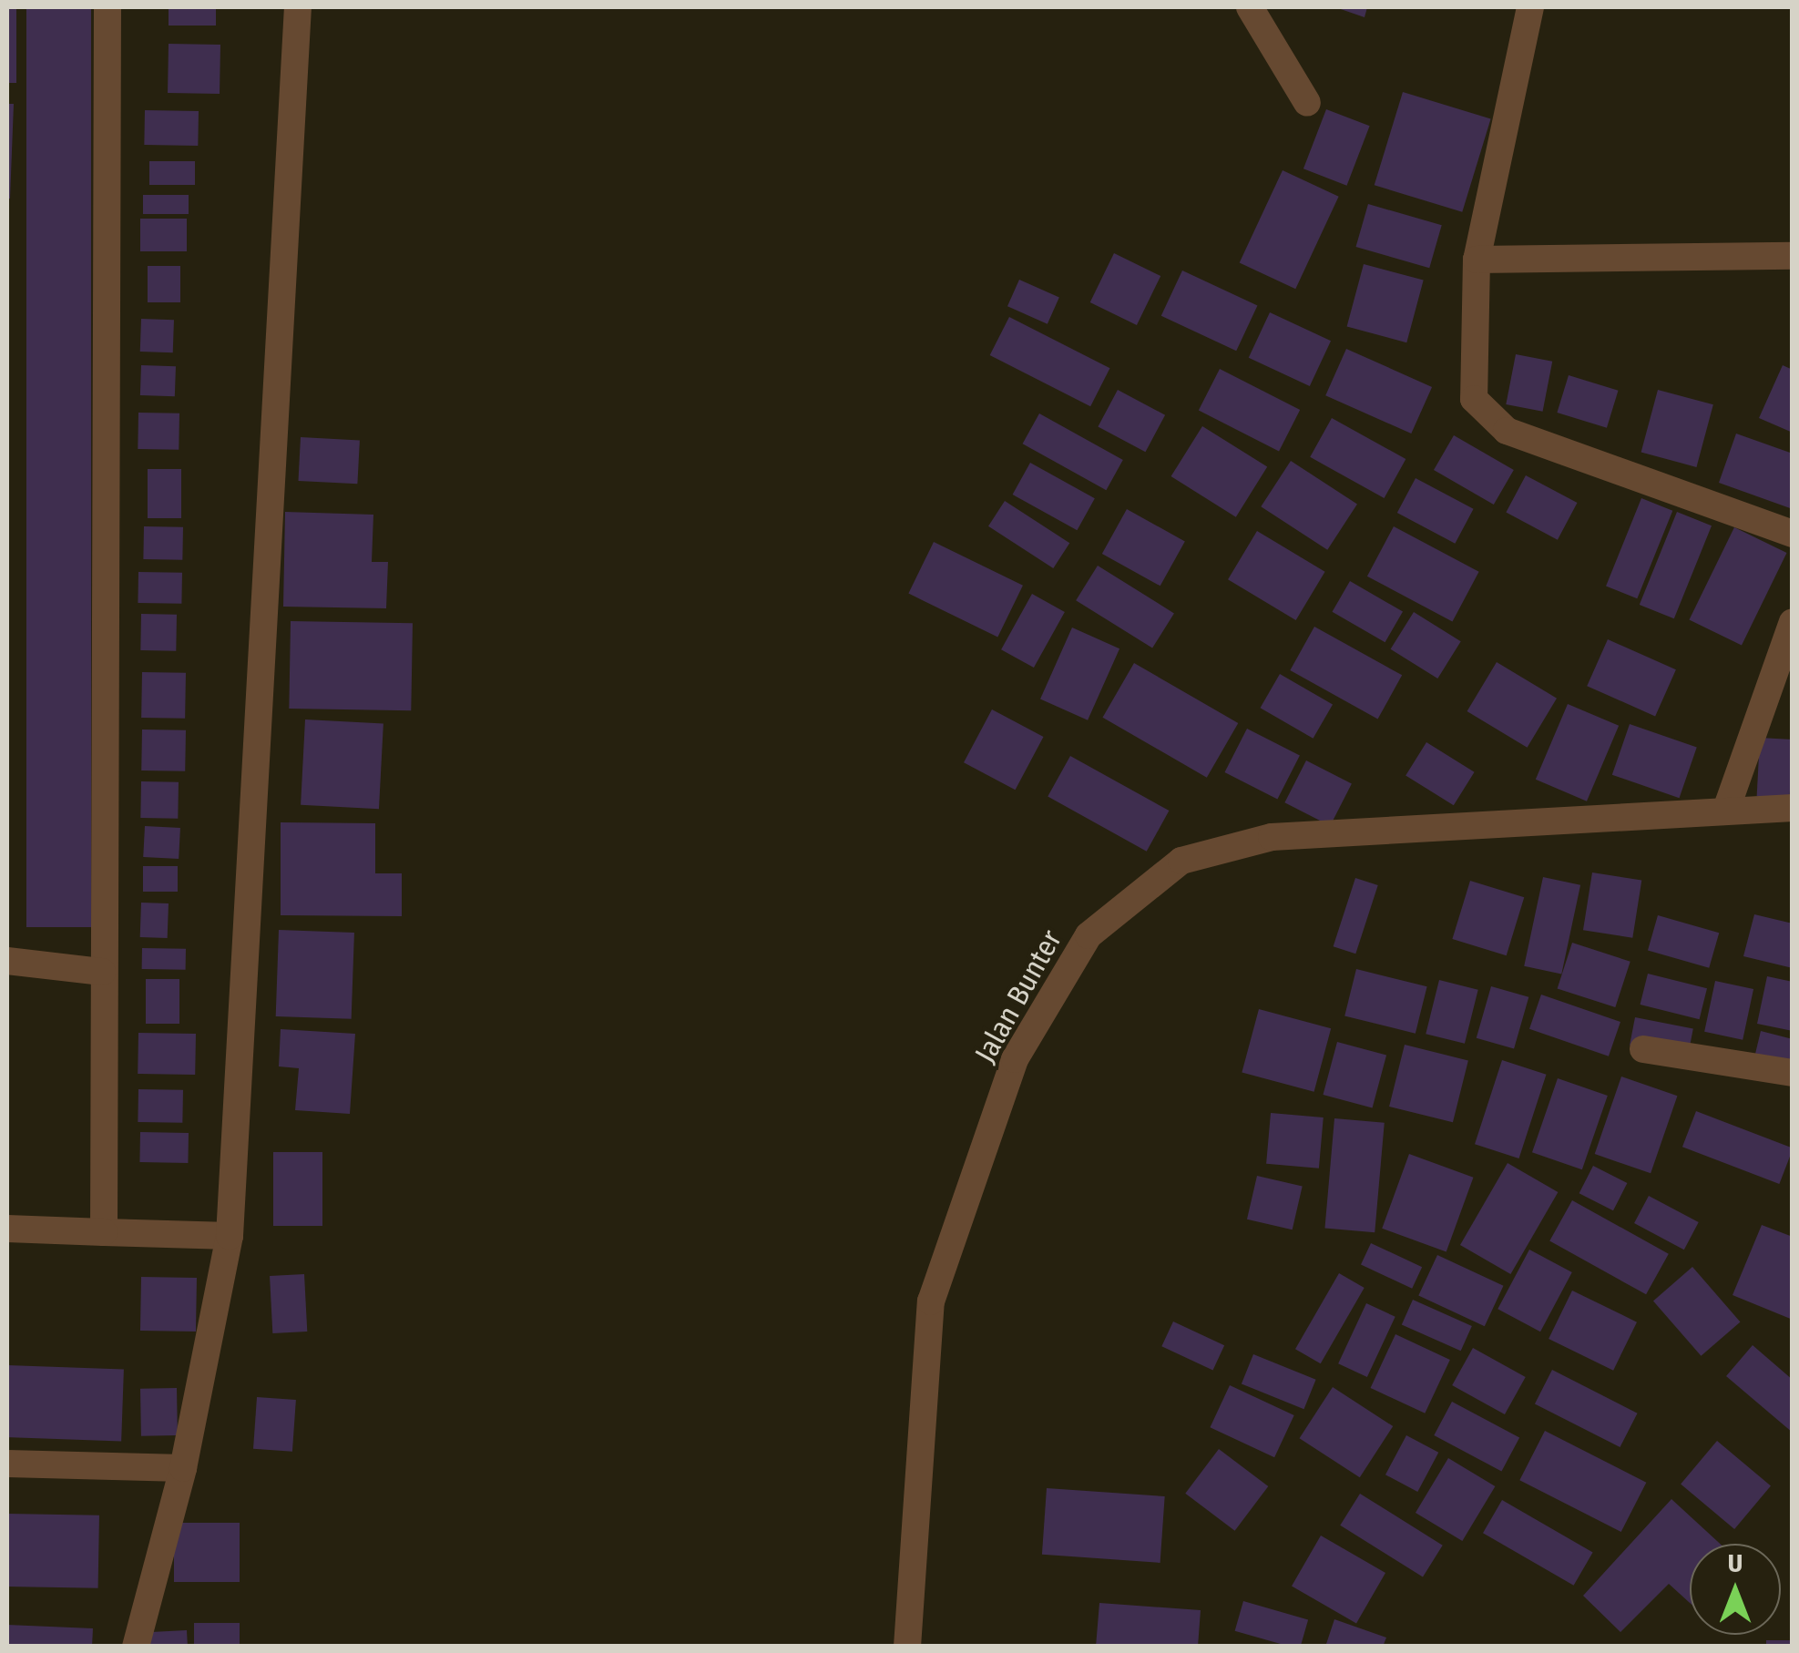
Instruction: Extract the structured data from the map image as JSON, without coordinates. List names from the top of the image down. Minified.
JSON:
{"streets":{"street":["Jalan Bunter"]},"north":"top"}
